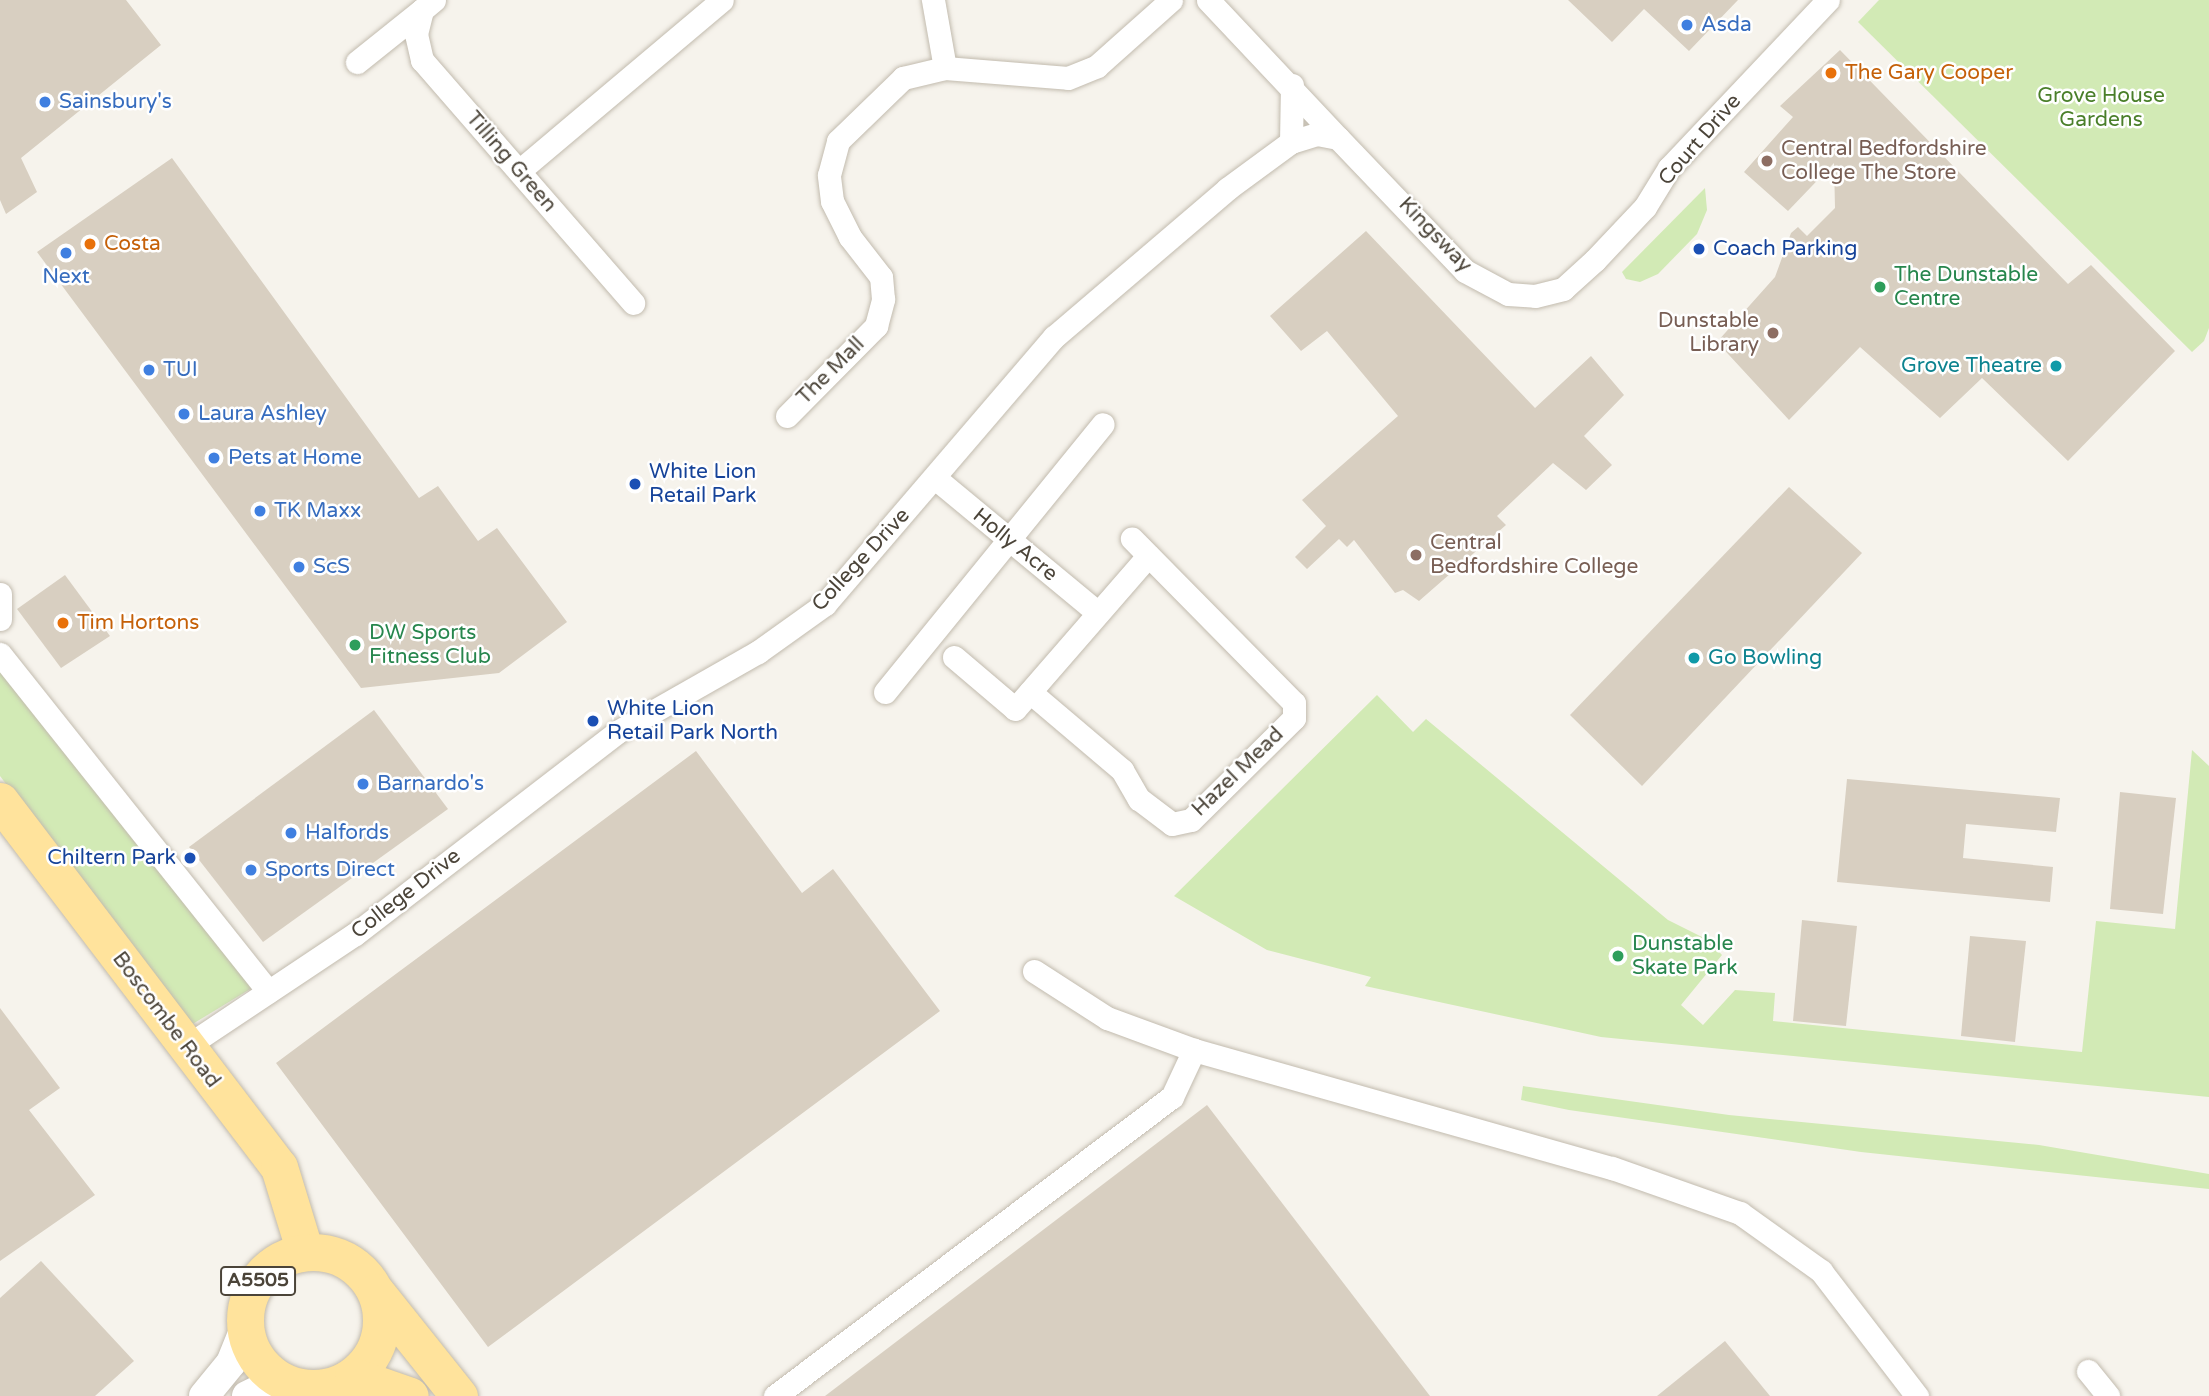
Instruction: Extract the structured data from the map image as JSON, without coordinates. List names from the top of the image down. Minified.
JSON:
{"streets":{"main road":["Boscombe Road","A5505"],"street":["Court Drive","Tilling Green","Kingsway","The Mall","Holly Acre","College Drive","Hazel Mead"]},"crossings":[["Court Drive","Kingsway"],["Kingsway","College Drive"],["Holly Acre","College Drive"],["College Drive","Boscombe Road"],["Boscombe Road","A5505"]],"parks":["Grove House Gardens"],"places":["Asda","The Gary Cooper","Sainsbury's","Central Bedfordshire College The Store","Costa","Coach Parking","Next","The Dunstable Centre","Dunstable Library","Grove Theatre","TUI","Laura Ashley","Pets at Home","White Lion Retail Park","TK Maxx","Central Bedfordshire College","ScS","Tim Hortons","DW Sports Fitness Club","Go Bowling","White Lion Retail Park North","Barnardo's","Halfords","Chiltern Park","Sports Direct","Dunstable Skate Park"]}
